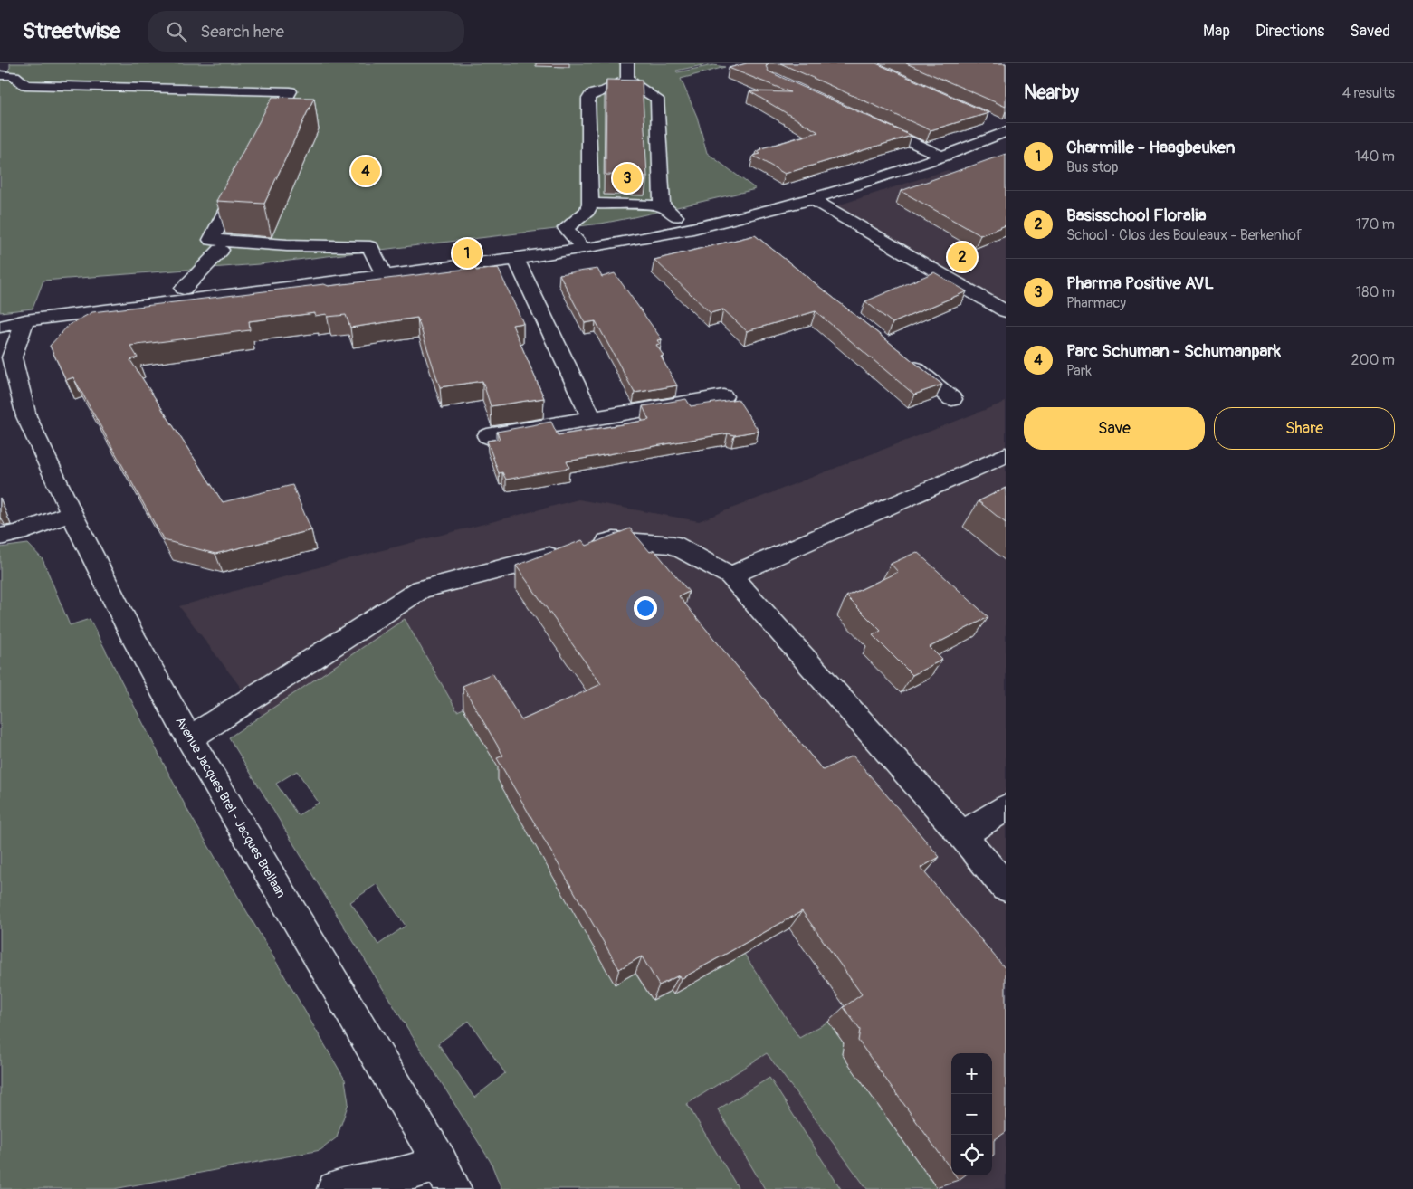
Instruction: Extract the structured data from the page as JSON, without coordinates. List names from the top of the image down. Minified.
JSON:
{"streets":{"street":["Avenue Jacques Brel - Jacques Brellaan"]},"page":{"header":"Streetwise","search":"Search here","nav":["Map","Directions","Saved"],"heading":["Nearby","4 results"],"list":[{"mark":"1","name":"Charmille - Haagbeuken","note":"Bus stop","value":"140 m"},{"mark":"2","name":"Basisschool Floralia","note":"School · Clos des Bouleaux - Berkenhof","value":"170 m"},{"mark":"3","name":"Pharma Positive AVL","note":"Pharmacy","value":"180 m"},{"mark":"4","name":"Parc Schuman - Schumanpark","note":"Park","value":"200 m"}],"pins":["4","3","1","2"],"buttons":["Save","Share"],"map_buttons":["+","−"]}}
